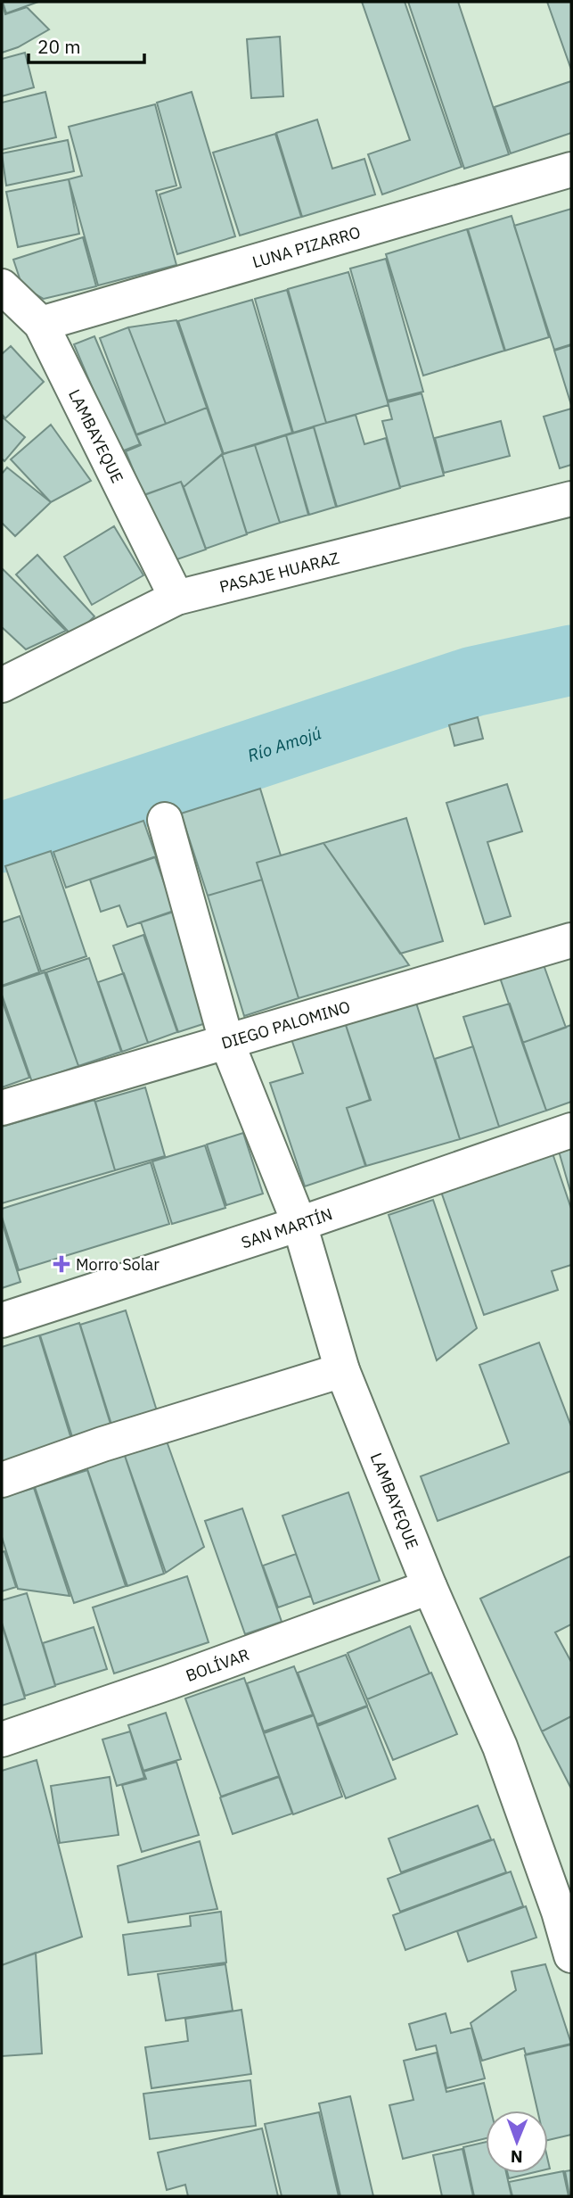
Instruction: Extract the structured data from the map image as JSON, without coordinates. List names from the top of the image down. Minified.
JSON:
{"streets":{"street":["LUNA PIZARRO","LAMBAYEQUE","PASAJE HUARAZ","DIEGO PALOMINO","SAN MARTÍN","BOLÍVAR"]},"crossings":[["LUNA PIZARRO","LAMBAYEQUE"],["LAMBAYEQUE","PASAJE HUARAZ"],["LAMBAYEQUE","DIEGO PALOMINO"],["LAMBAYEQUE","SAN MARTÍN"],["LAMBAYEQUE","BOLÍVAR"]],"water":["Río Amojú"],"places":{"health":["Morro Solar"]},"scale_bar":"20 m","north":"bottom"}
